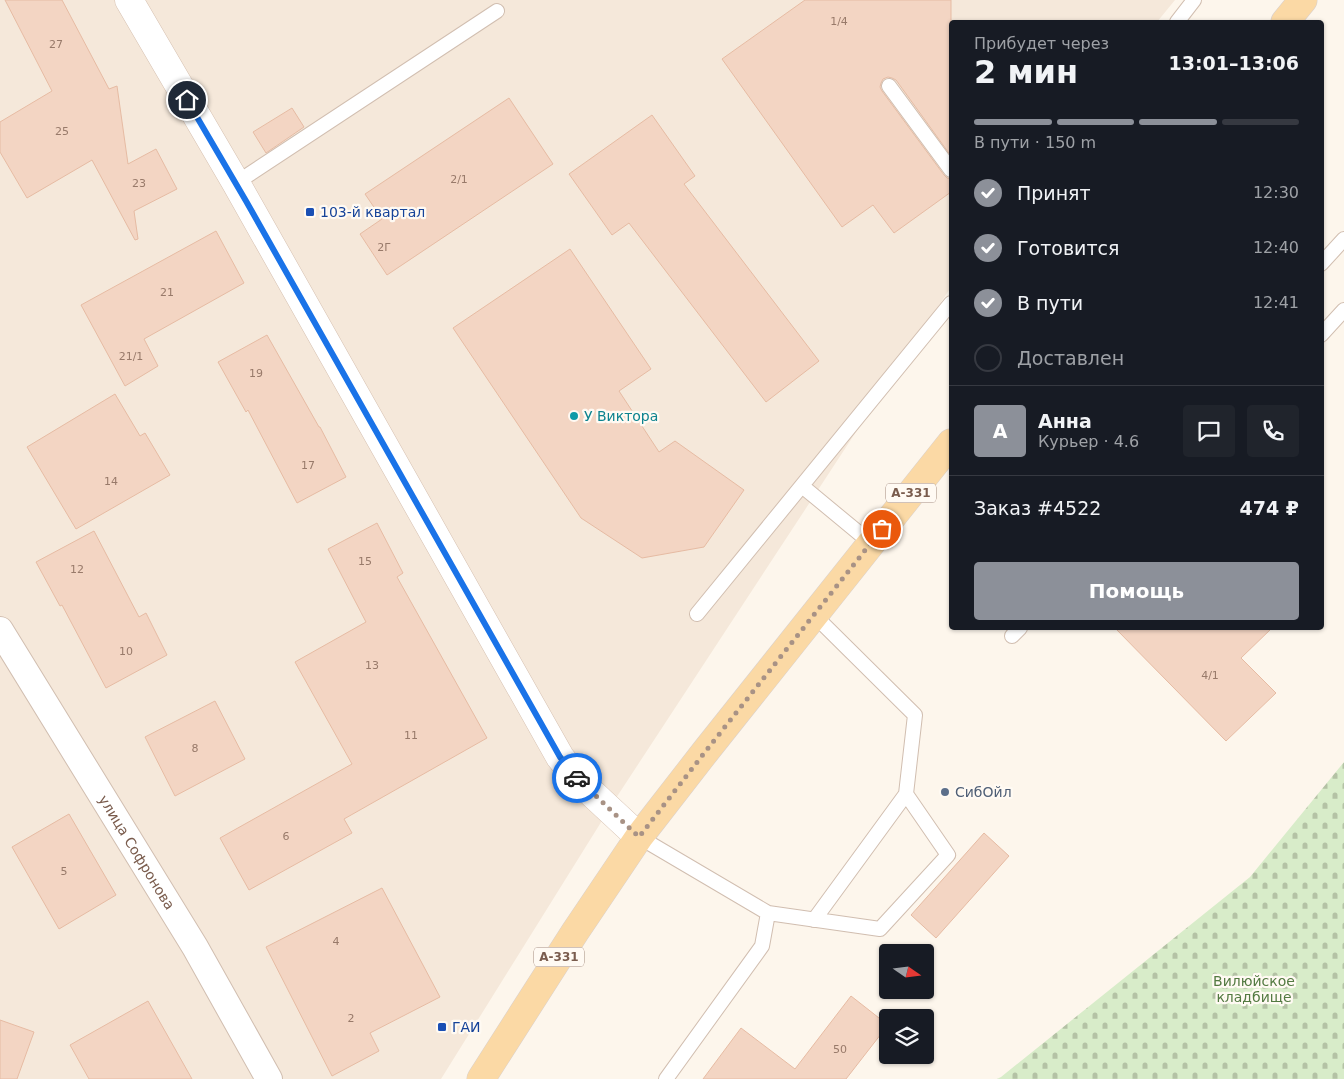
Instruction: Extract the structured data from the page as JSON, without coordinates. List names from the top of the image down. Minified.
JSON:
{"streets":{"main road":["А-331"],"street":["улица Софронова"]},"parks":["Вилюйское кладбище"],"places":{"transit":["103-й квартал","ГАИ"],"other":["У Виктора","СибОйл"]},"house_numbers":["1/4","27","25","2/1","23","2Г","21","21/1","19","17","14","15","12","10","13","4/1","11","8","6","5","4","2","50"],"north":"right","page":{"heading":["2 мин","Прибудет через","13:01–13:06"],"panel":["Анна","Курьер · 4.6","Заказ #4522","474 ₽"],"bar":"В пути · 150 m","list":[["Принят","12:30"],["Готовится","12:40"],["В пути","12:41"],"Доставлен"],"round":"А","buttons":"Помощь"}}
